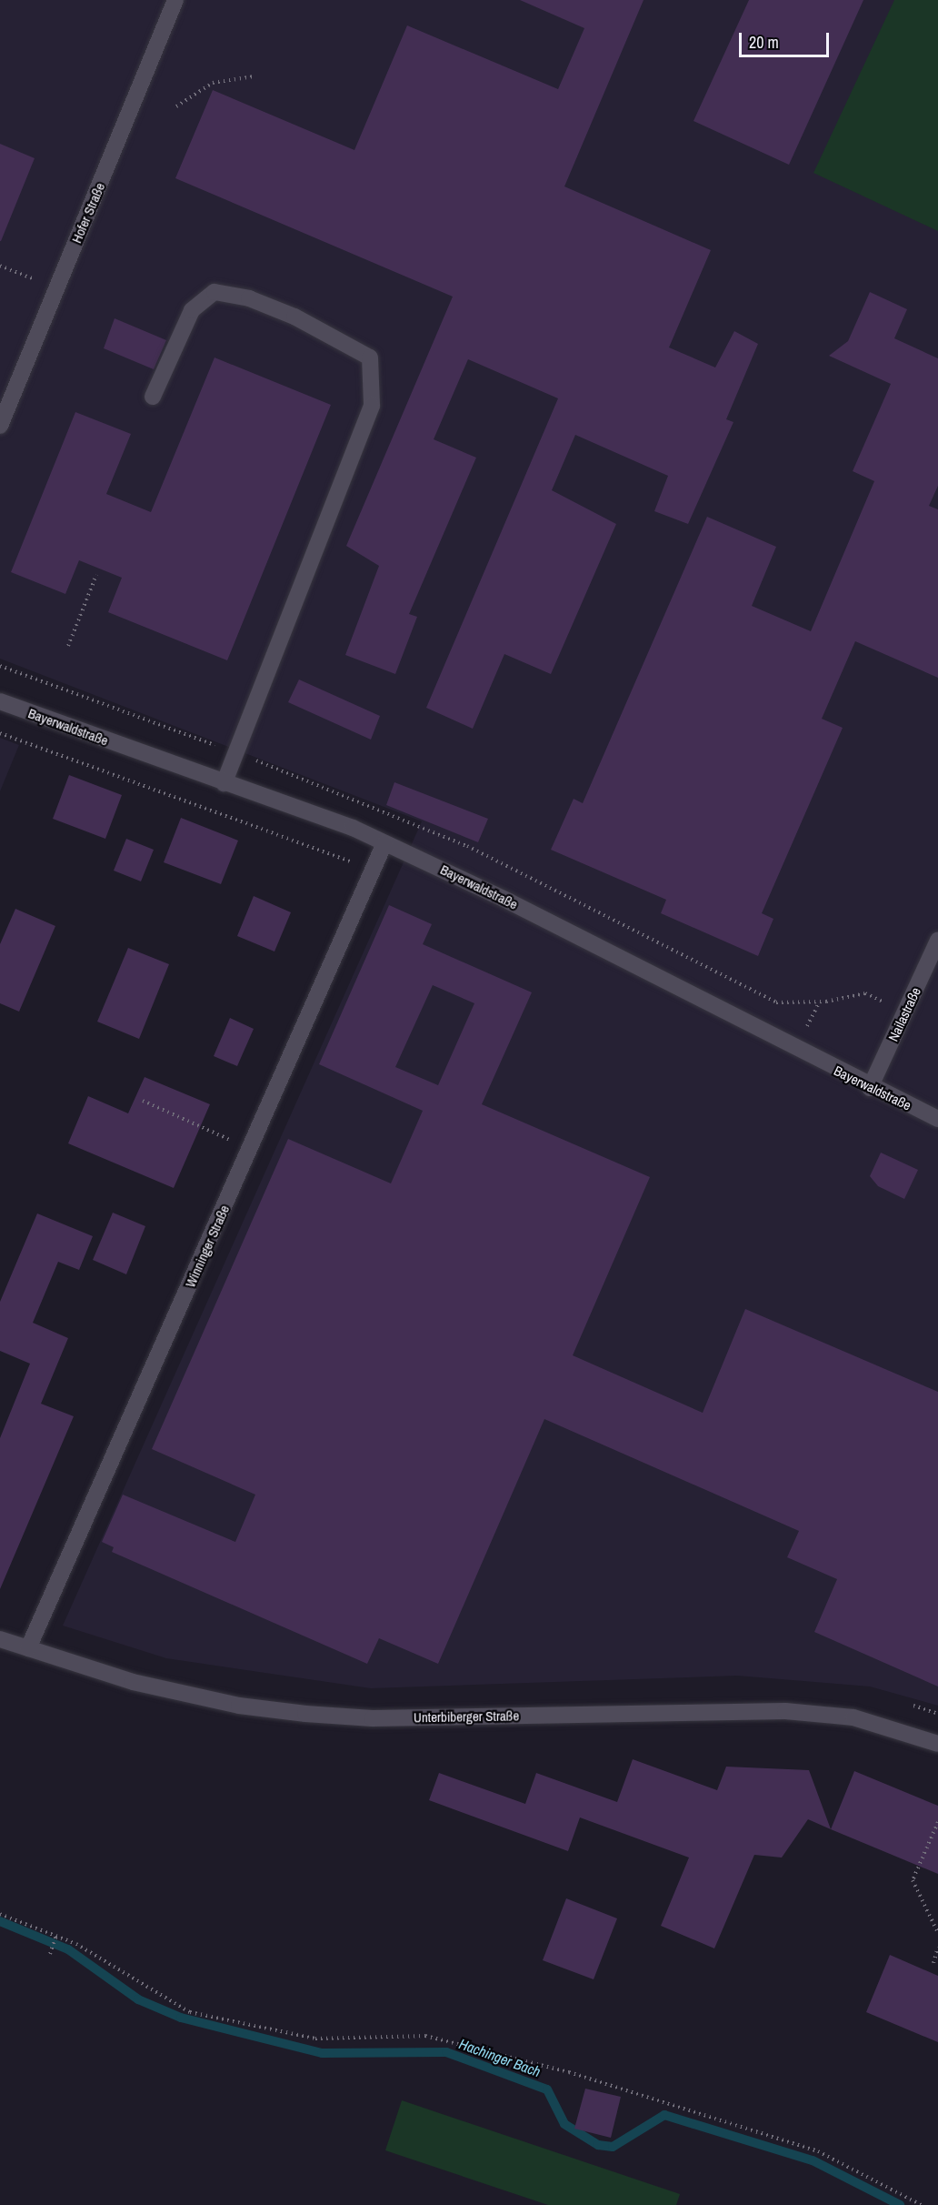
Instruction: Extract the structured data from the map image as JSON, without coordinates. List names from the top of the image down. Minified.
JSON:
{"streets":{"street":["Hofer Straße","Bayerwaldstraße","Nailastraße","Winninger Straße","Unterbiberger Straße"]},"crossings":[["Bayerwaldstraße","Nailastraße"],["Bayerwaldstraße","Winninger Straße"],["Winninger Straße","Unterbiberger Straße"]],"water":["Hachinger Bach"],"scale_bar":"20 m"}
